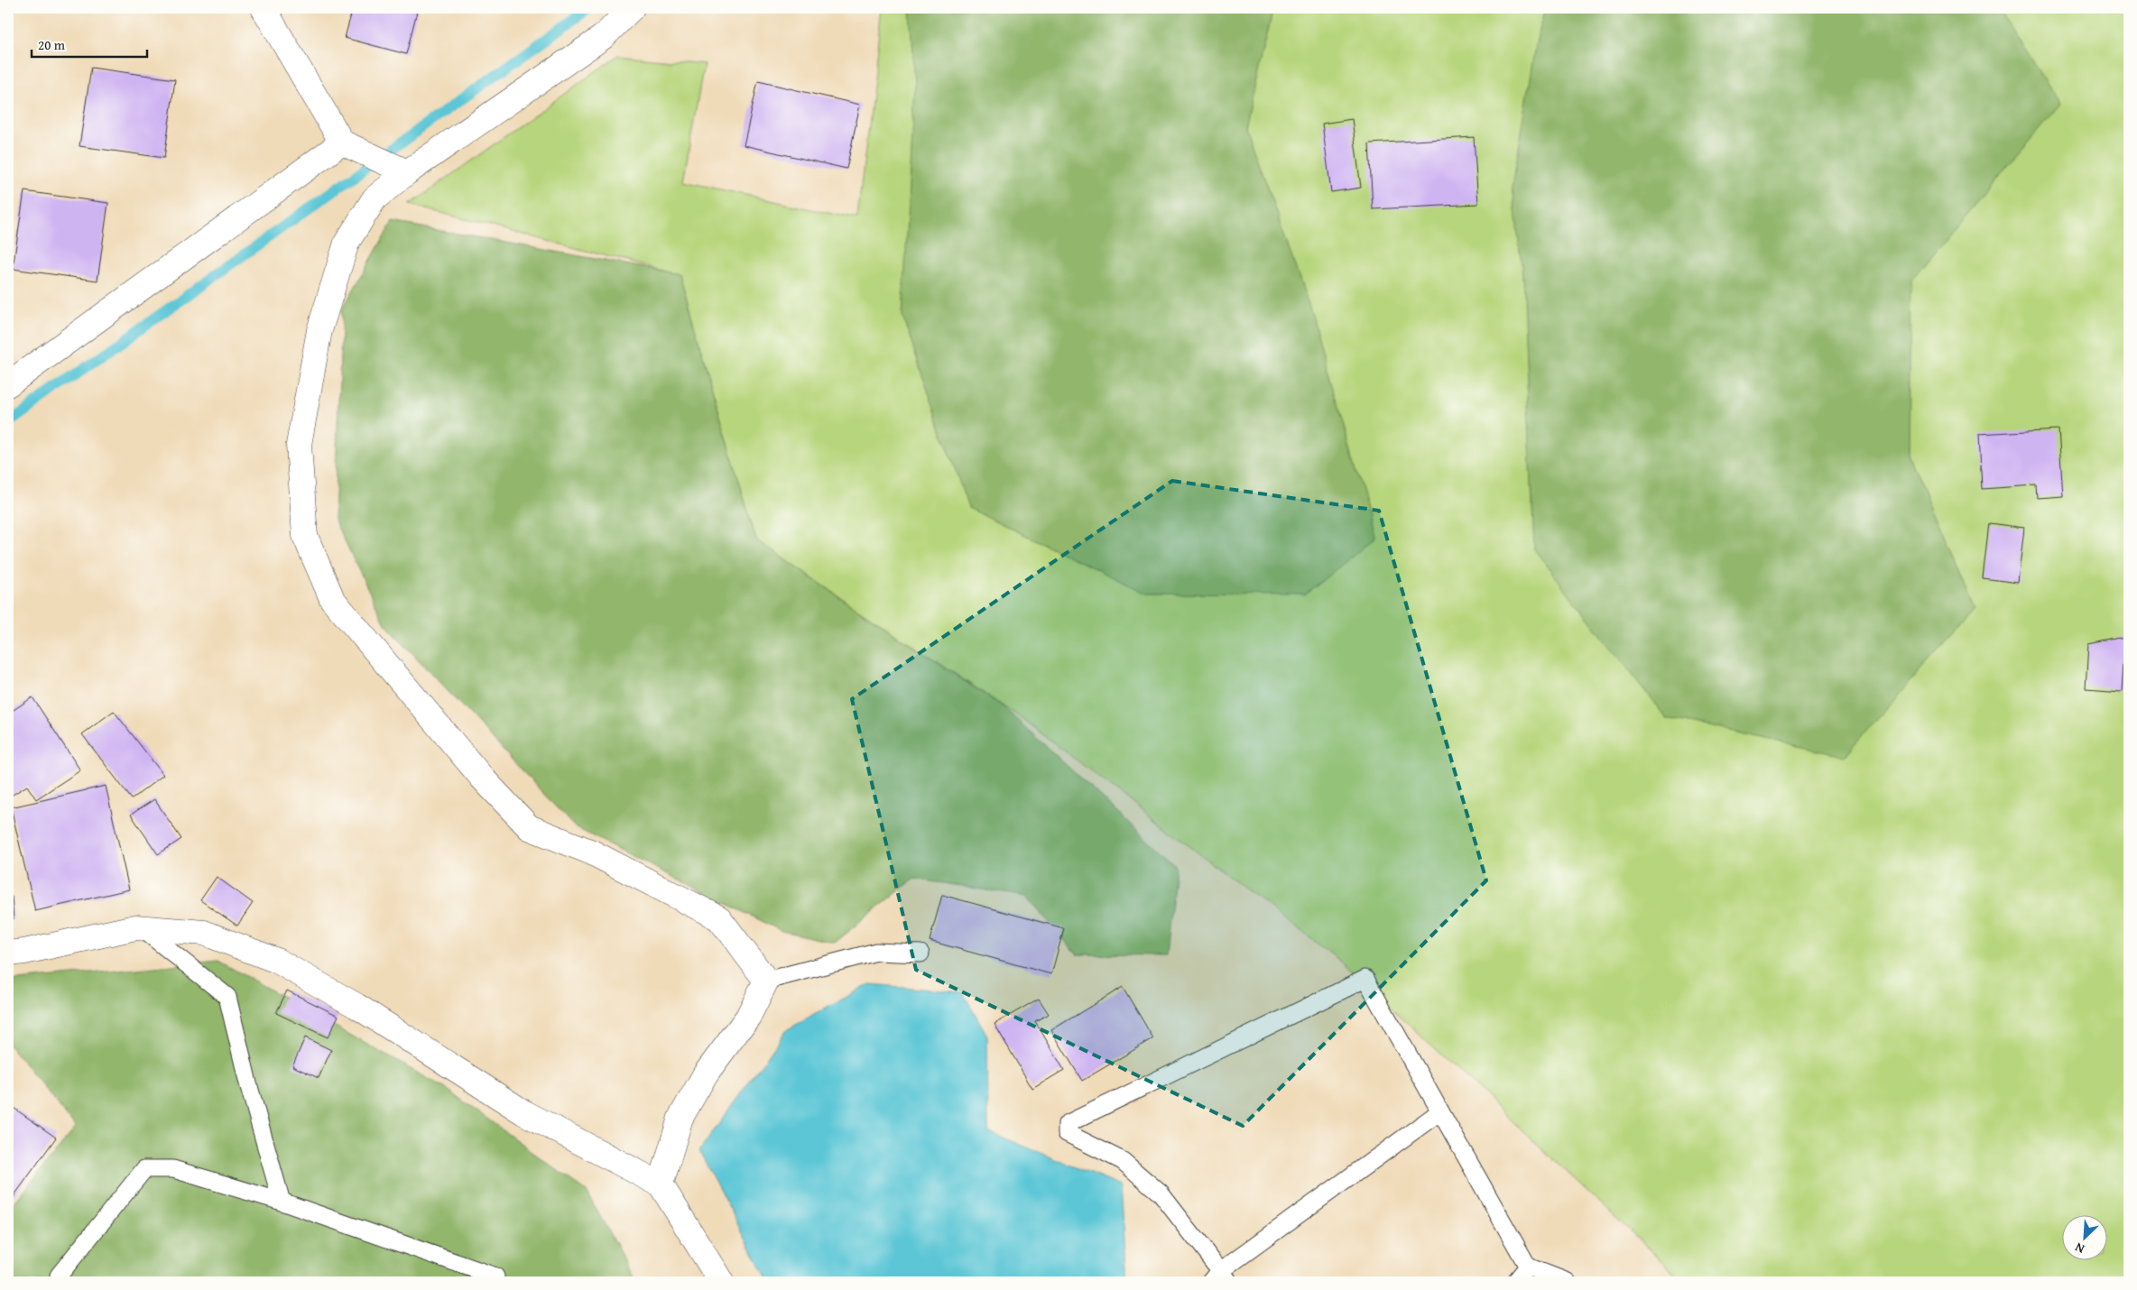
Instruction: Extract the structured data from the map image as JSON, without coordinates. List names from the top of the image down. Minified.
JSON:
{"scale_bar":"20 m","north":"bottom left"}
